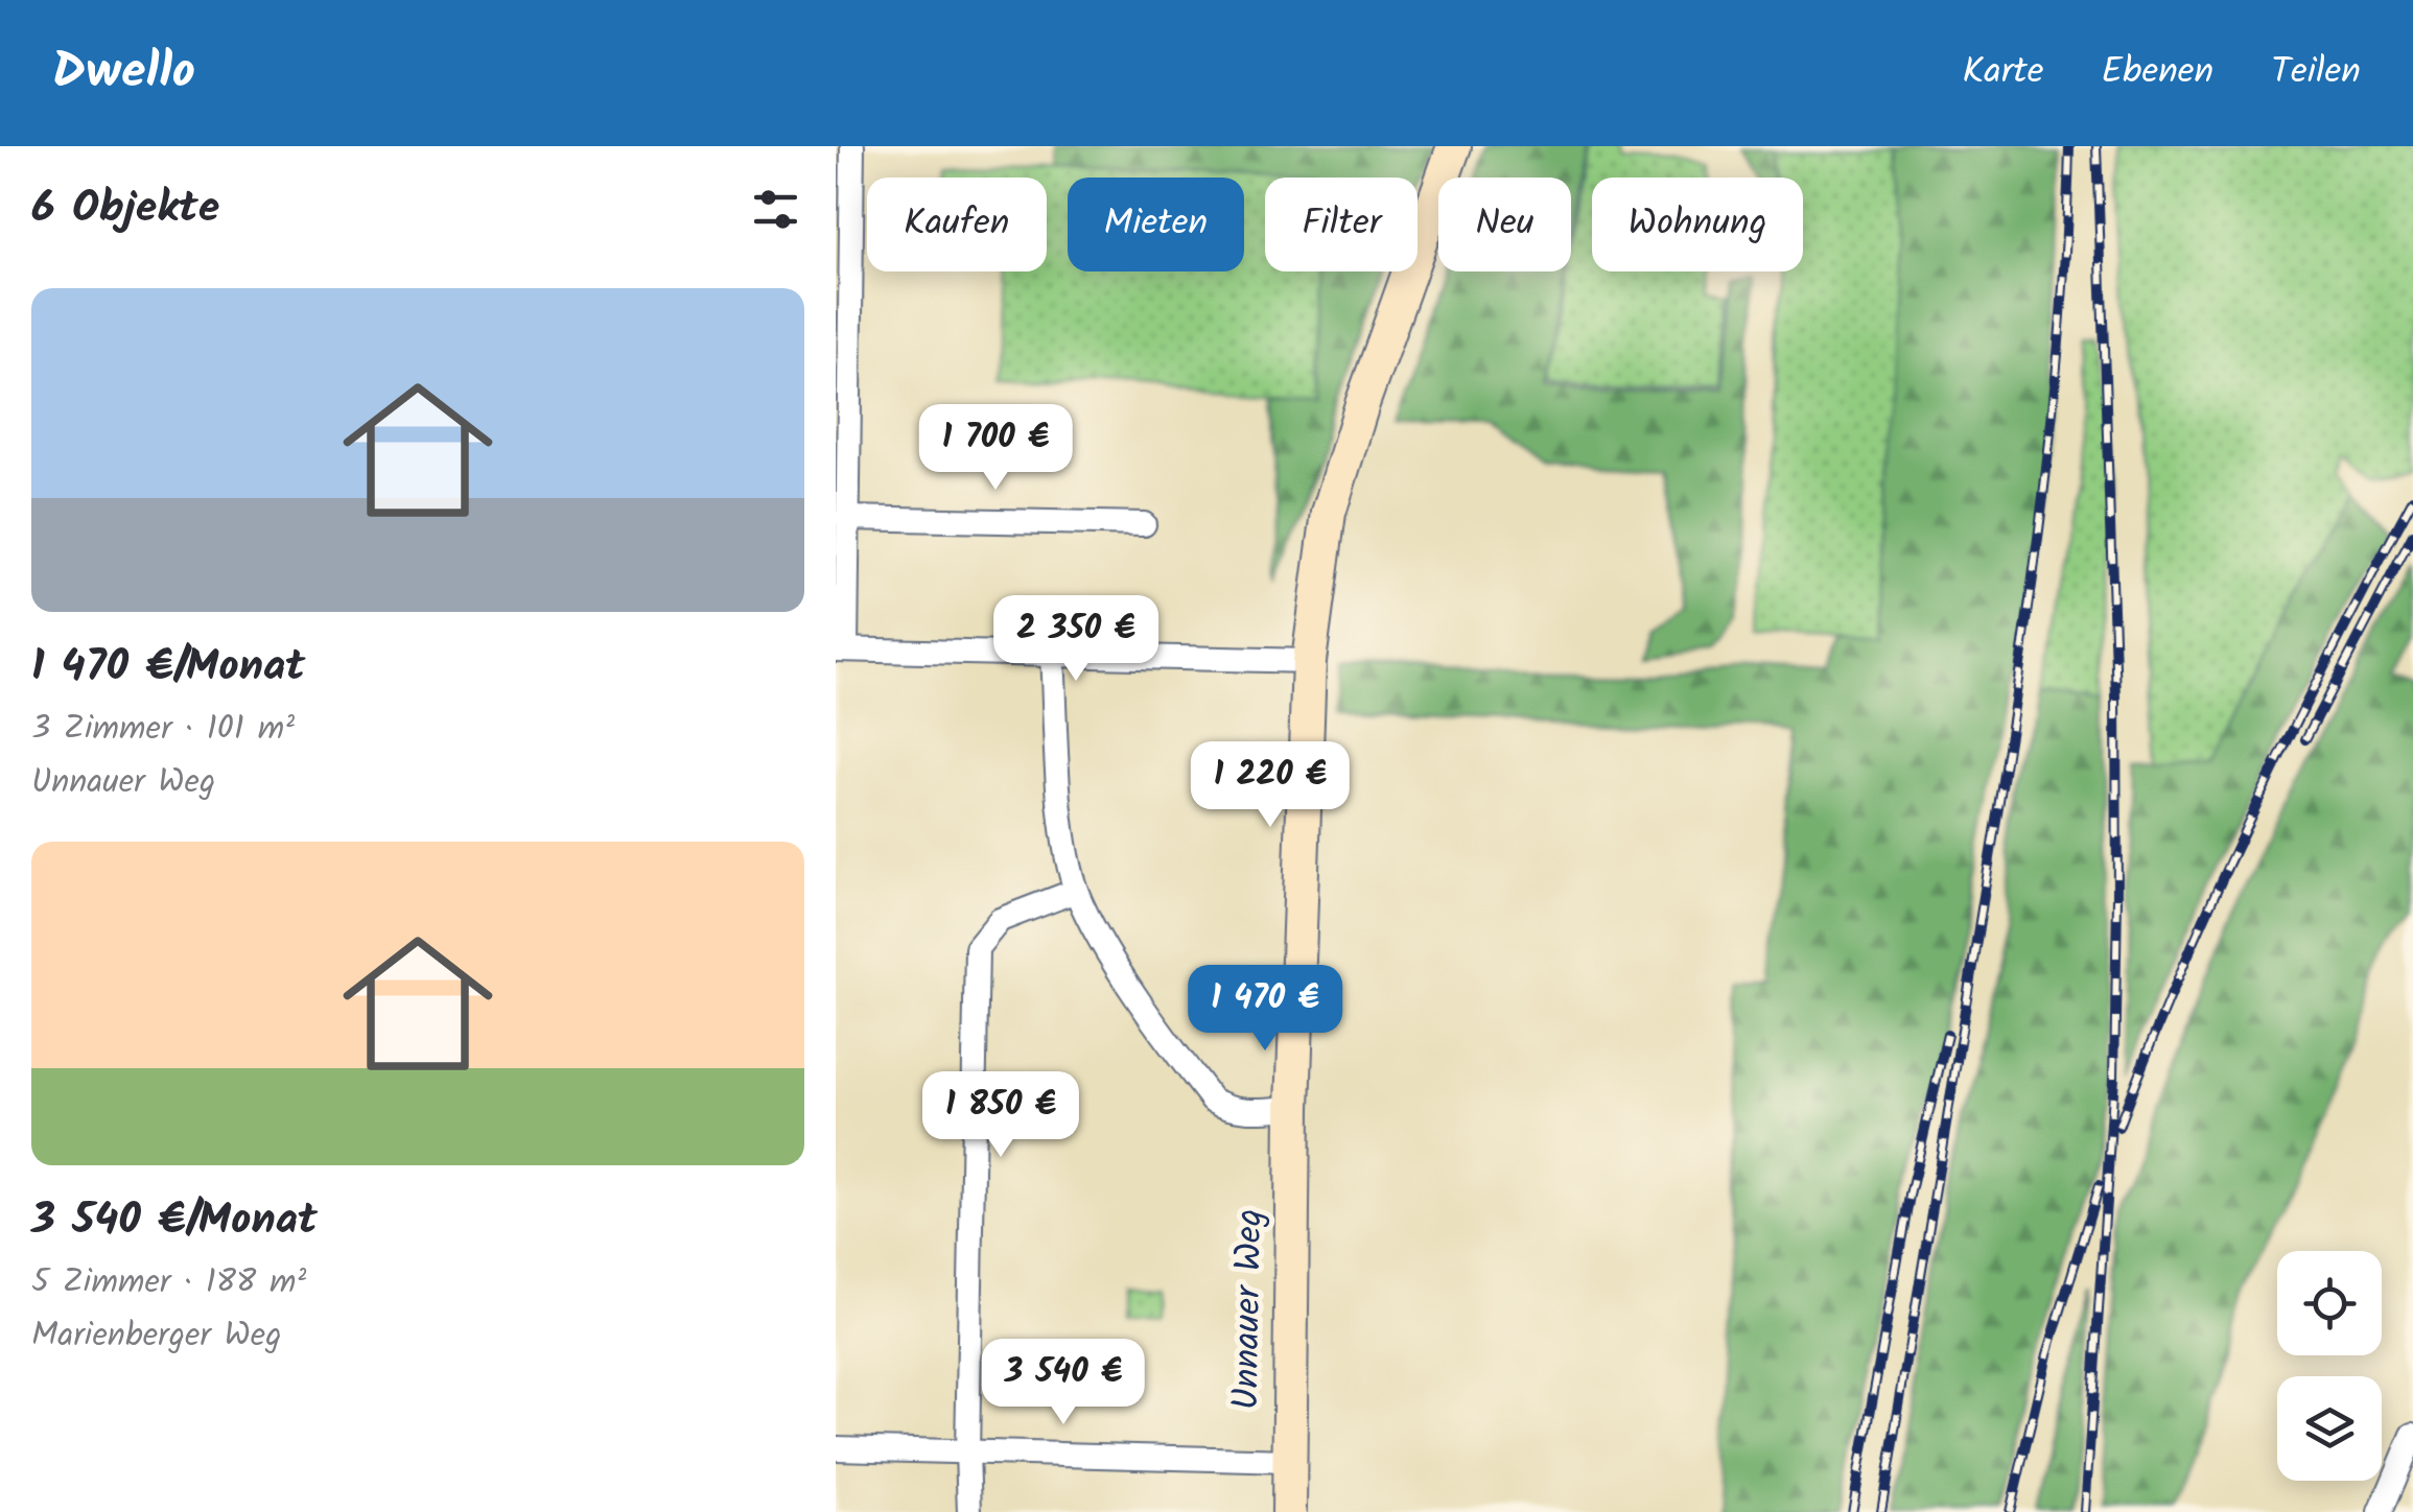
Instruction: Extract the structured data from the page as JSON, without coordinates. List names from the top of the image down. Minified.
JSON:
{"streets":{"street":["Unnauer Weg"]},"page":{"header":"Dwello","nav":["Karte","Ebenen","Teilen"],"heading":"6 Objekte","chip":["Kaufen","Mieten","Filter","Neu","Wohnung"],"list":[{"name":"1 470 €/Monat","note":"3 Zimmer · 101 m² · Unnauer Weg"},{"name":"3 540 €/Monat","note":"5 Zimmer · 188 m² · Marienberger Weg"}],"price":["1 700 €","2 350 €","1 220 €","1 470 €","1 850 €","3 540 €"]}}
